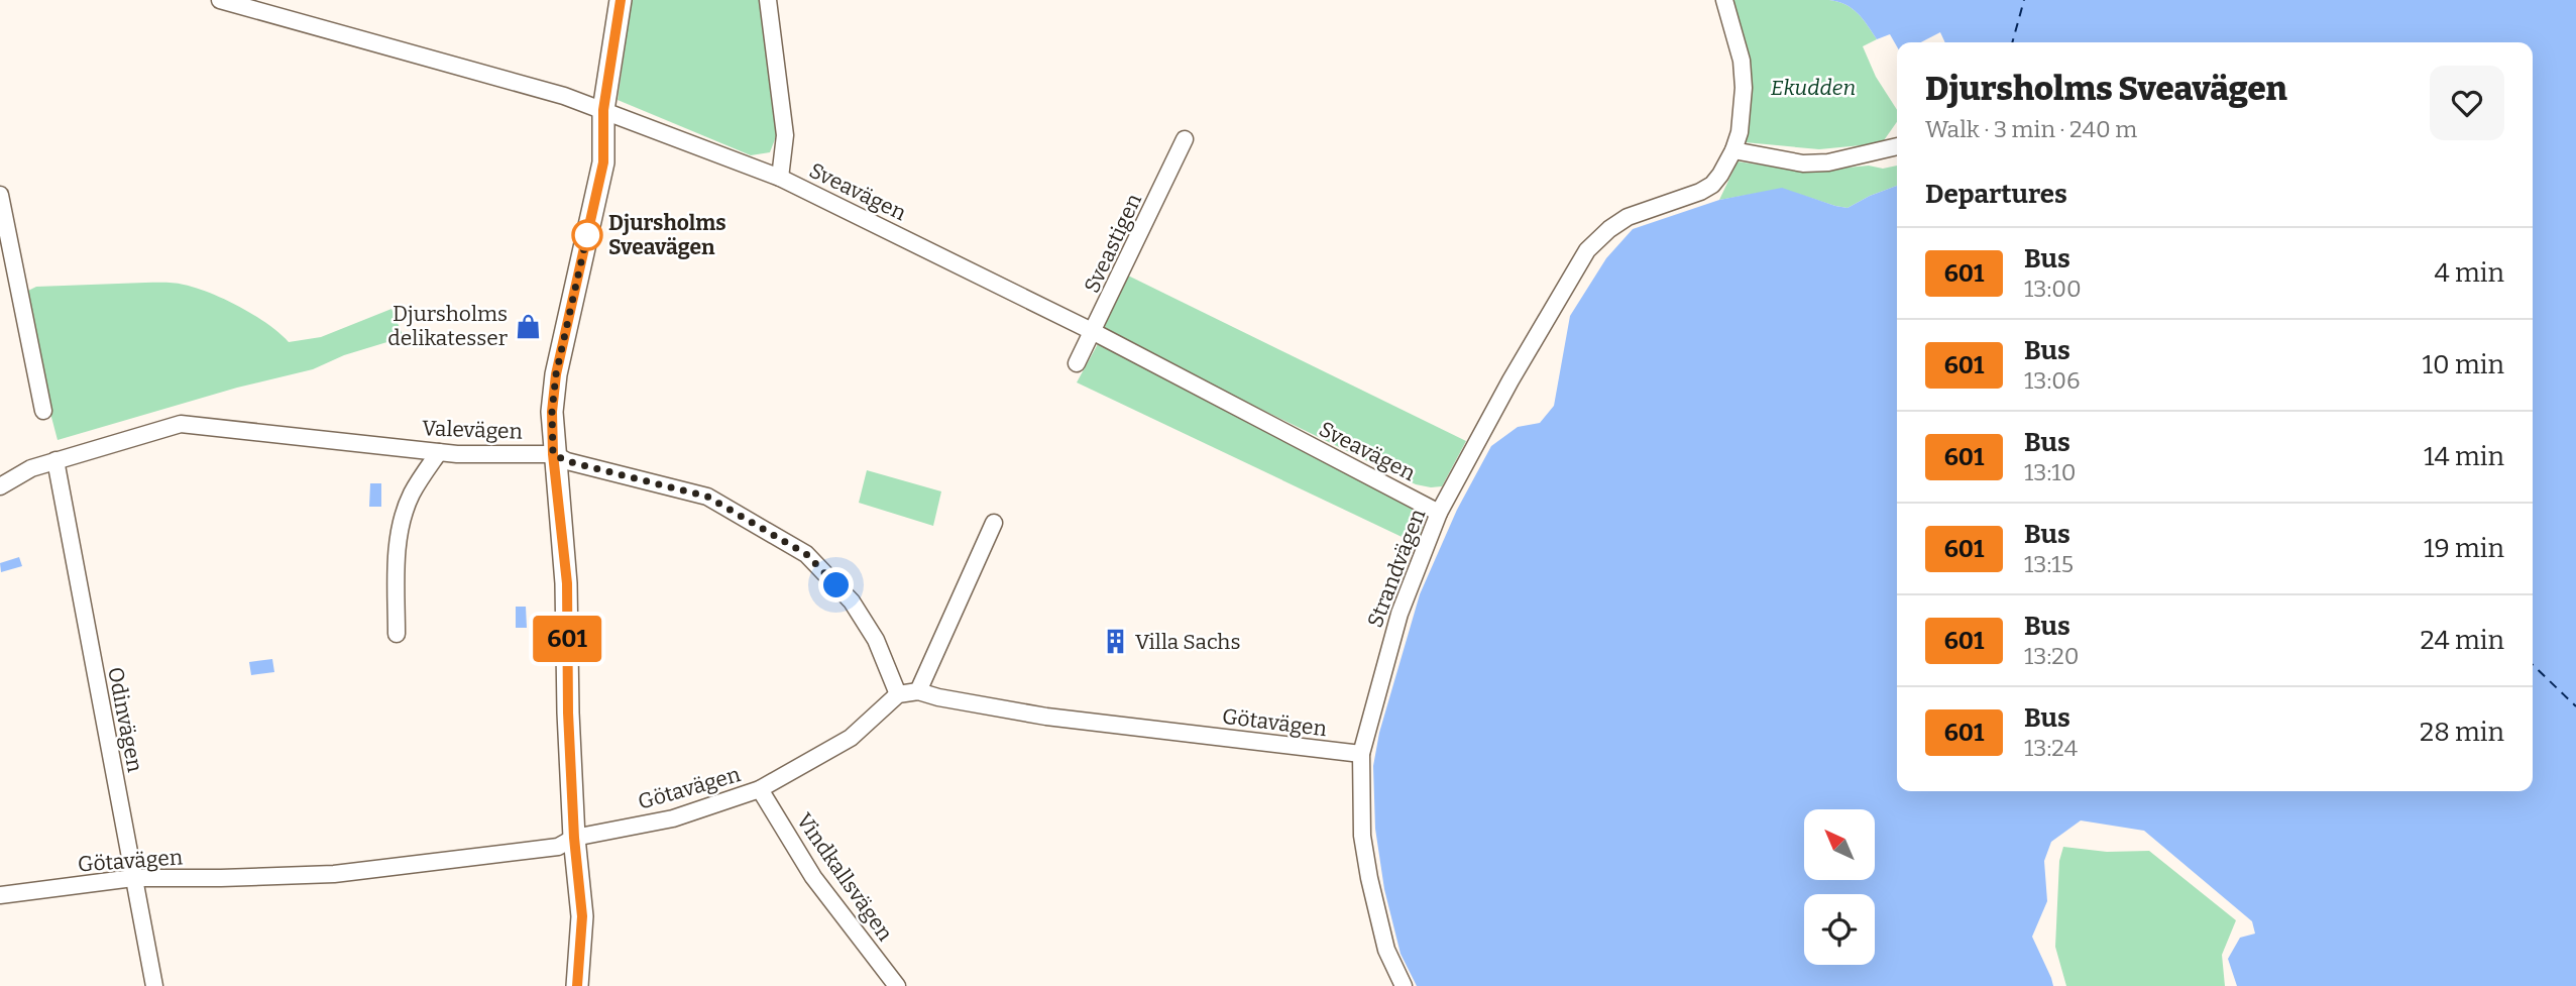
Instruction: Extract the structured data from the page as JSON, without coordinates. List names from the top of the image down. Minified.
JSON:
{"streets":{"street":["Sveavägen","Sveastigen","Valevägen","Strandvägen","Odinvägen","Götavägen","Vindkallsvägen"]},"crossings":[["Sveavägen","Sveastigen"],["Sveavägen","Strandvägen"],["Valevägen","Odinvägen"],["Valevägen","Götavägen"],["Strandvägen","Götavägen"],["Odinvägen","Götavägen"],["Götavägen","Vindkallsvägen"]],"parks":["Ekudden"],"places":{"other":["Djursholms Sveavägen"],"shop":["Djursholms delikatesser"],"building":["Villa Sachs"]},"lines":["bus line 601"],"north":"top left","page":{"on_map":"601","heading":[["Djursholms Sveavägen","Walk · 3 min · 240 m"],"Departures"],"list":[{"mark":"601","name":"Bus","note":"13:00","value":"4 min"},{"mark":"601","name":"Bus","note":"13:06","value":"10 min"},{"mark":"601","name":"Bus","note":"13:10","value":"14 min"},{"mark":"601","name":"Bus","note":"13:15","value":"19 min"},{"mark":"601","name":"Bus","note":"13:20","value":"24 min"},{"mark":"601","name":"Bus","note":"13:24","value":"28 min"}]}}
